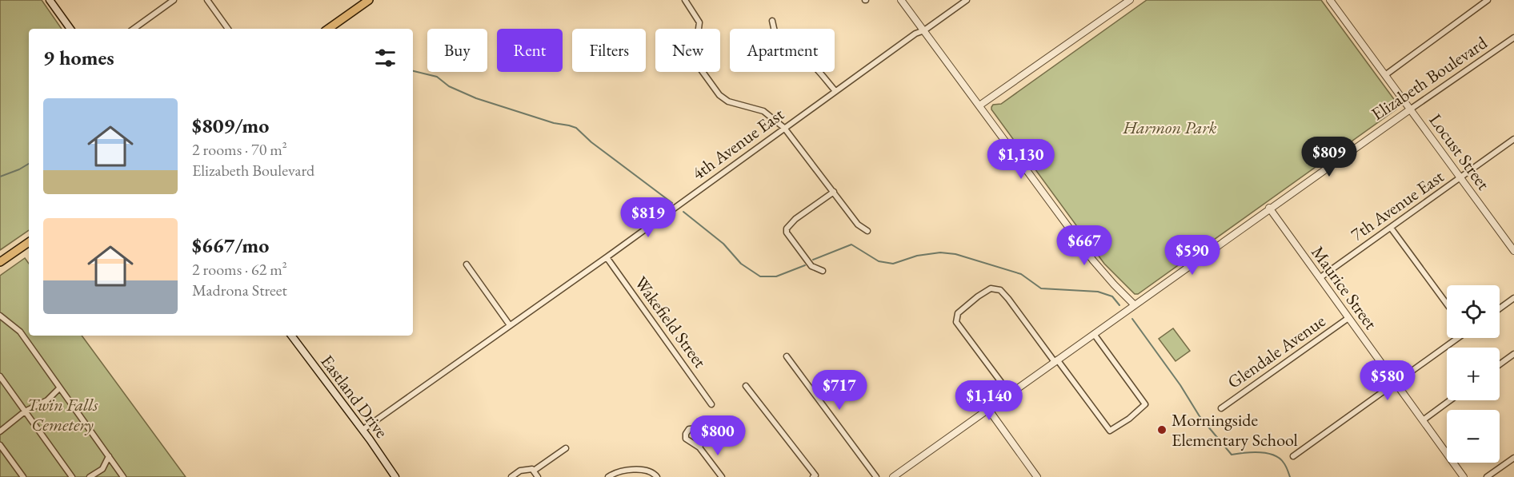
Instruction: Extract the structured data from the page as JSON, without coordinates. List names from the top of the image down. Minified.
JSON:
{"streets":{"main road":["Eastland Drive"],"street":["Elizabeth Boulevard","4th Avenue East","Locust Street","7th Avenue East","Maurice Street","Wakefield Street","Glendale Avenue"]},"crossings":[["Elizabeth Boulevard","Locust Street"],["Elizabeth Boulevard","Maurice Street"],["4th Avenue East","Wakefield Street"],["4th Avenue East","Eastland Drive"],["Locust Street","7th Avenue East"],["7th Avenue East","Maurice Street"],["Maurice Street","Glendale Avenue"]],"parks":["Harmon Park","Twin Falls Cemetery"],"places":["Morningside Elementary School"],"page":{"chip":["Buy","Rent","Filters","New","Apartment"],"heading":"9 homes","list":[{"name":"$809/mo","note":"2 rooms · 70 m² · Elizabeth Boulevard"},{"name":"$667/mo","note":"2 rooms · 62 m² · Madrona Street"}],"price":["$809","$1,130","$819","$667","$590","$580","$717","$1,140","$800"],"map_buttons":["+","−"]}}
